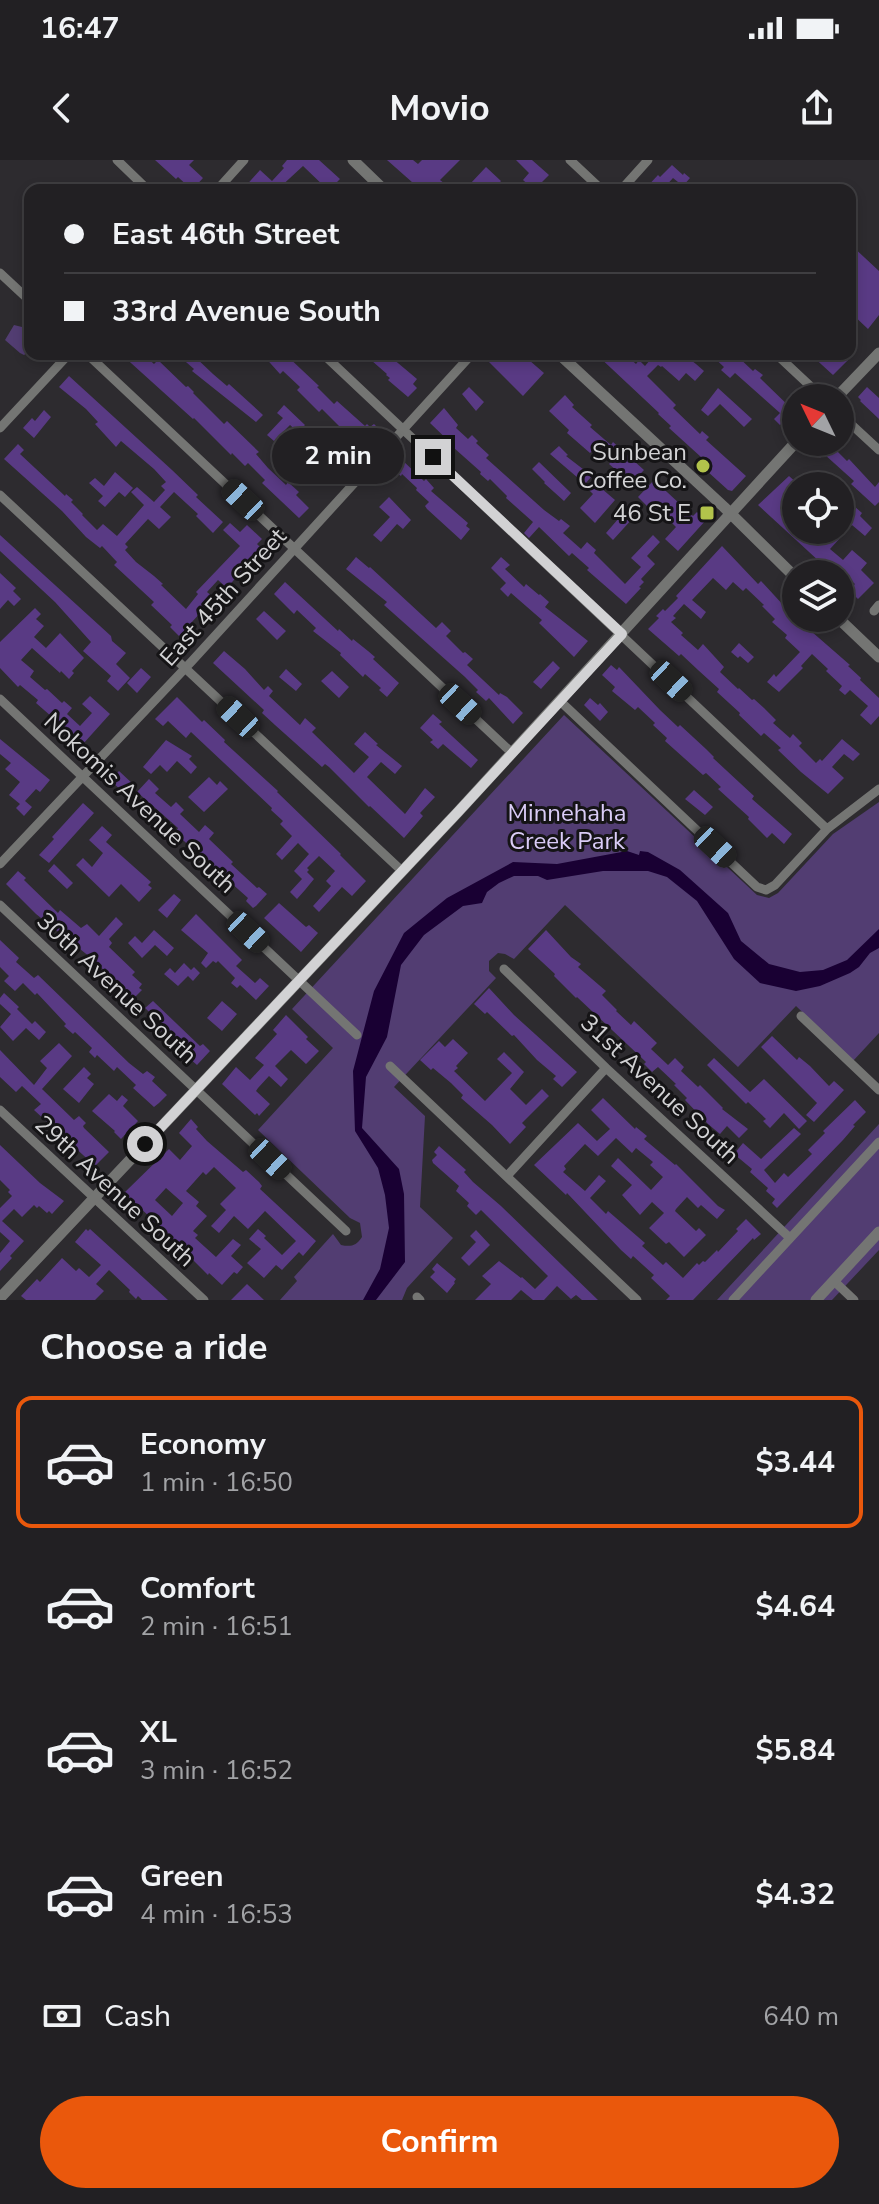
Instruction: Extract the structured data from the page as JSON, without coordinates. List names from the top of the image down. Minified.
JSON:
{"streets":{"street":["East 45th Street","Nokomis Avenue South","30th Avenue South","31st Avenue South","29th Avenue South"]},"crossings":[["East 45th Street","Nokomis Avenue South"]],"parks":["Minnehaha Creek Park"],"places":{"other":["Sunbean Coffee Co."],"transit":["46 St E"]},"north":"top left","page":{"status":"16:47","header":"Movio","banner":["East 46th Street","33rd Avenue South"],"bubble":"2 min","heading":"Choose a ride","list":[{"name":"Economy","note":"1 min · 16:50","value":"$3.44"},{"name":"Comfort","note":"2 min · 16:51","value":"$4.64"},{"name":"XL","note":"3 min · 16:52","value":"$5.84"},{"name":"Green","note":"4 min · 16:53","value":"$4.32"}],"pay":["Cash","640 m"],"buttons":"Confirm"}}
